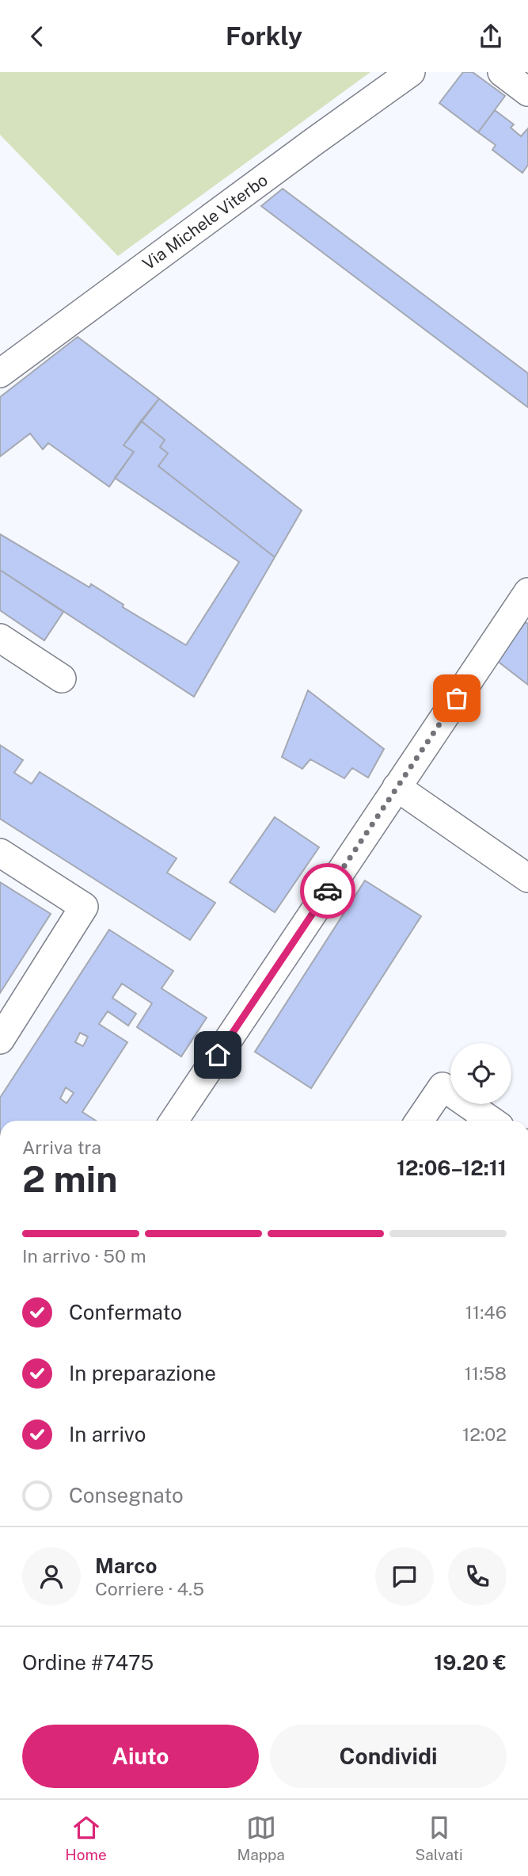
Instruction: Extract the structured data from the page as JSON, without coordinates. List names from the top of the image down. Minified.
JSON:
{"streets":{"street":["Via Michele Viterbo"]},"page":{"header":"Forkly","heading":["2 min","Arriva tra","12:06–12:11"],"panel":["Marco","Corriere · 4.5","Ordine #7475","19.20 €"],"bar":"In arrivo · 50 m","list":[["Confermato","11:46"],["In preparazione","11:58"],["In arrivo","12:02"],"Consegnato"],"buttons":["Aiuto","Condividi"],"tabs":["Home","Mappa","Salvati"]}}
